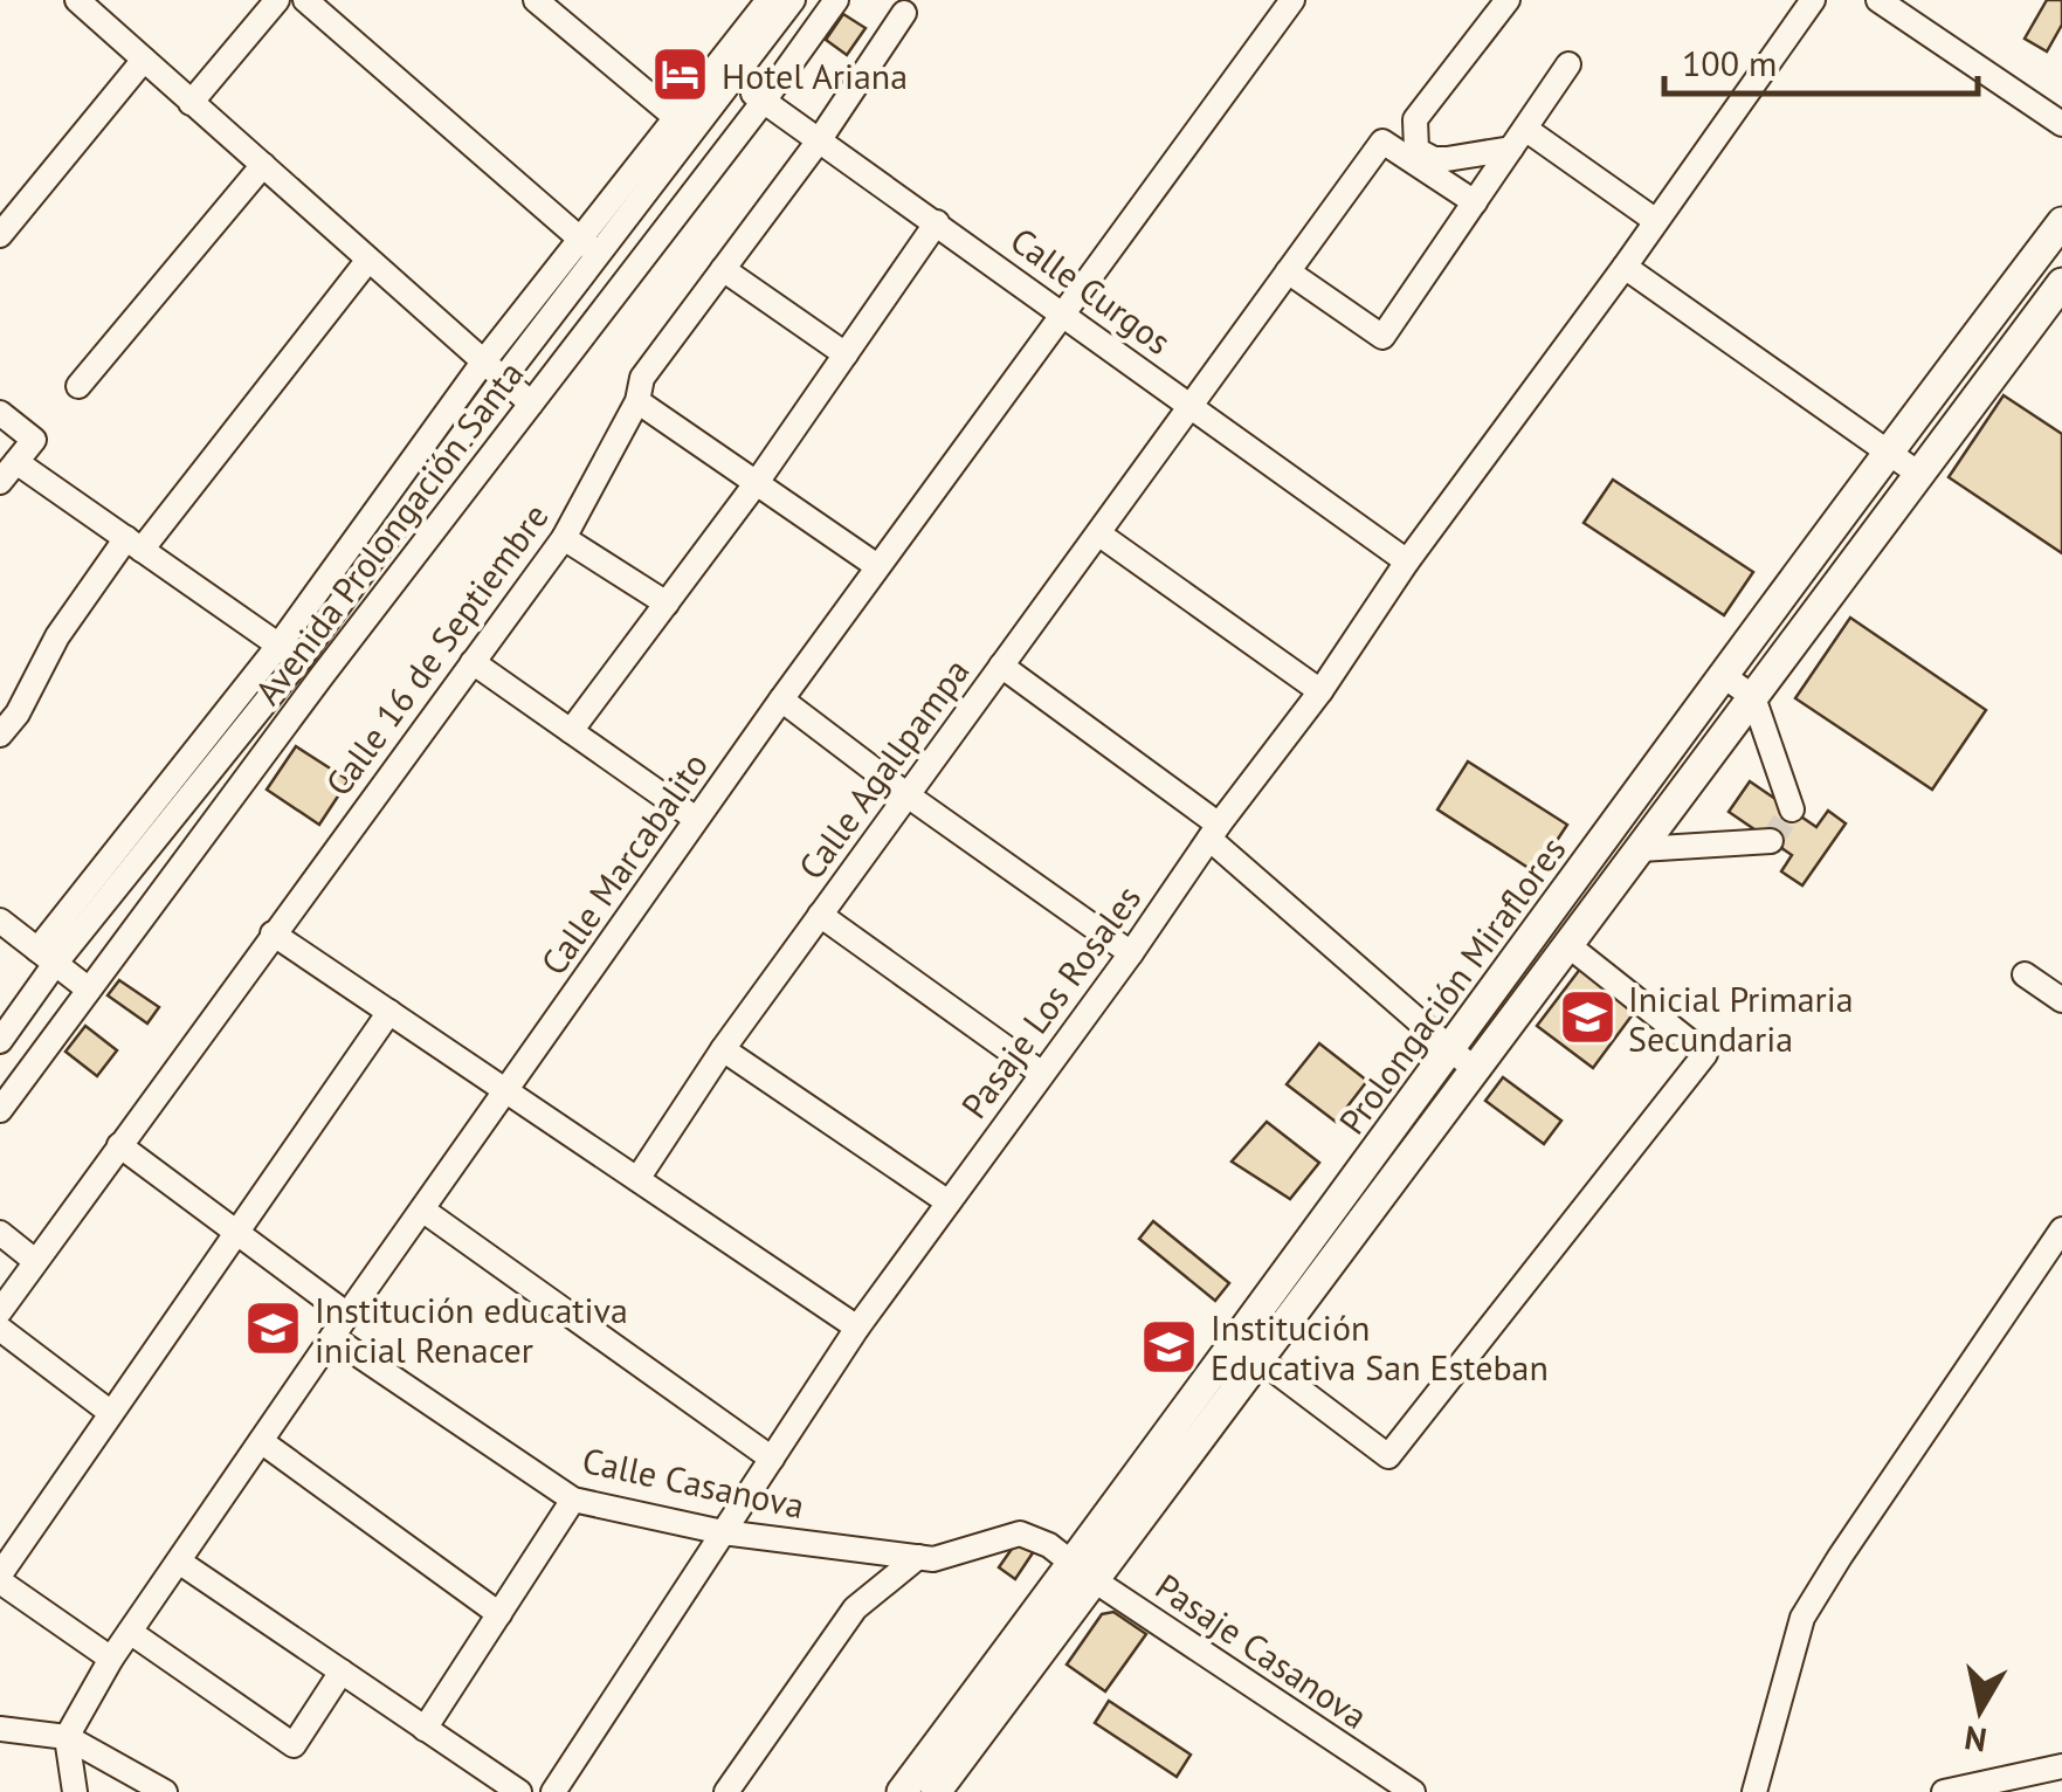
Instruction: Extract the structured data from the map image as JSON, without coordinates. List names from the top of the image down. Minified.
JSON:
{"streets":{"main road":["Prolongación Miraflores"],"street":["Calle Curgos","Avenida Prolongación Santa","Calle 16 de Septiembre","Calle Agallpampa","Calle Marcabalito","Pasaje Los Rosales","Calle Casanova","Pasaje Casanova"]},"crossings":[["Calle Curgos","Avenida Prolongación Santa"],["Calle Curgos","Calle 16 de Septiembre"],["Calle Curgos","Calle Agallpampa"],["Calle Curgos","Calle Marcabalito"],["Calle Curgos","Pasaje Los Rosales"],["Calle Marcabalito","Calle Casanova"],["Prolongación Miraflores","Calle Casanova"],["Prolongación Miraflores","Pasaje Casanova"],["Pasaje Los Rosales","Calle Casanova"],["Calle Casanova","Pasaje Casanova"]],"places":{"hotel":["Hotel Ariana"],"school or university":["Inicial Primaria Secundaria","Institución educativa inicial Renacer","Institución Educativa San Esteban"]},"scale_bar":"100 m","north":"bottom"}
